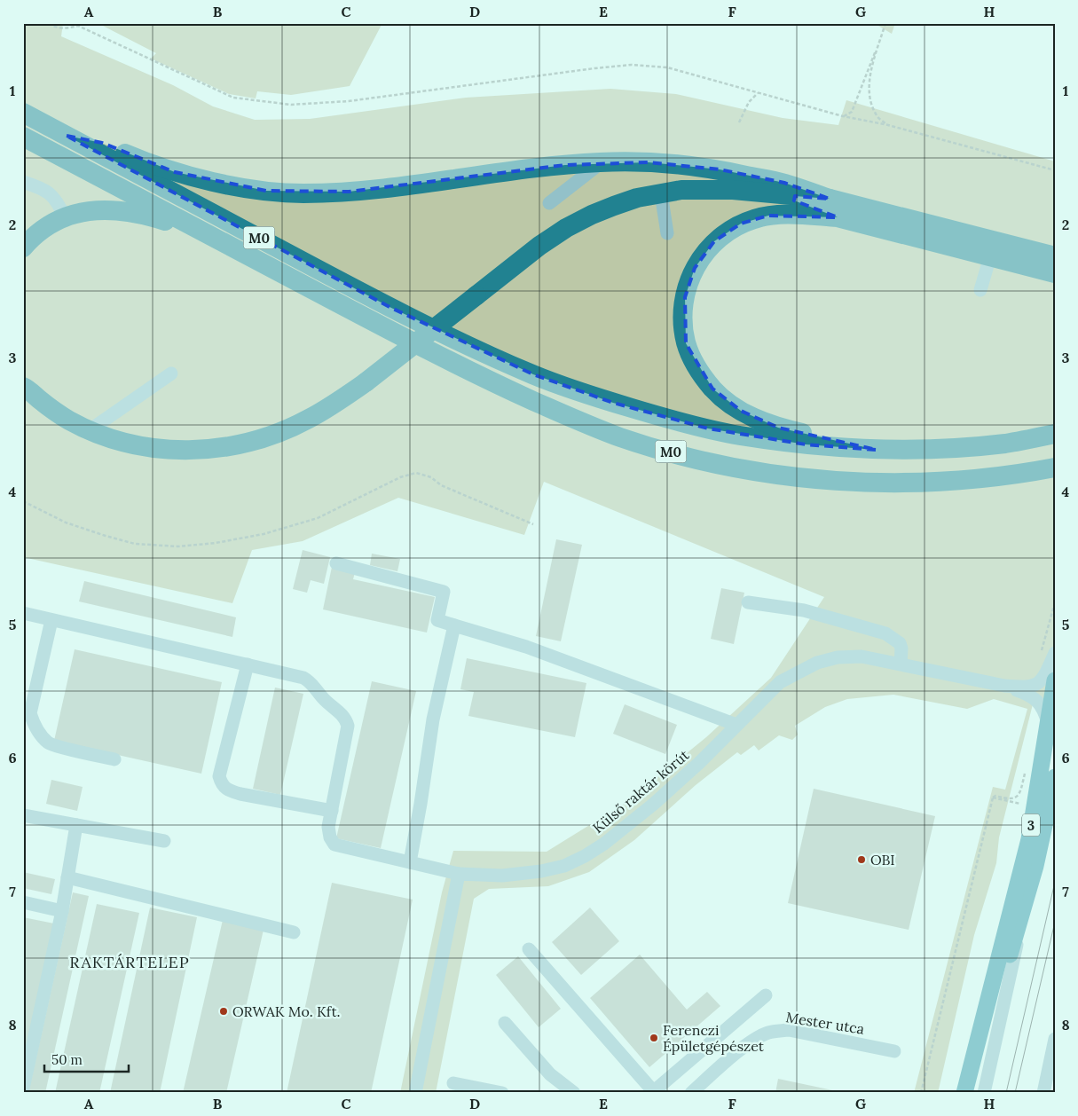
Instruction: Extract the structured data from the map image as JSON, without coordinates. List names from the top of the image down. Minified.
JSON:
{"streets":{"highway":["M0"],"main road":["3"],"street":["Külső raktár körút","Mester utca"]},"crossings":[["Külső raktár körút","3"]],"districts":["RAKTÁRTELEP"],"places":["OBI","ORWAK Mo. Kft.","Ferenczi Épületgépészet"],"scale_bar":"50 m","grid":{"columns":["A","B","C","D","E","F","G","H"],"rows":["1","2","3","4","5","6","7","8"]}}
